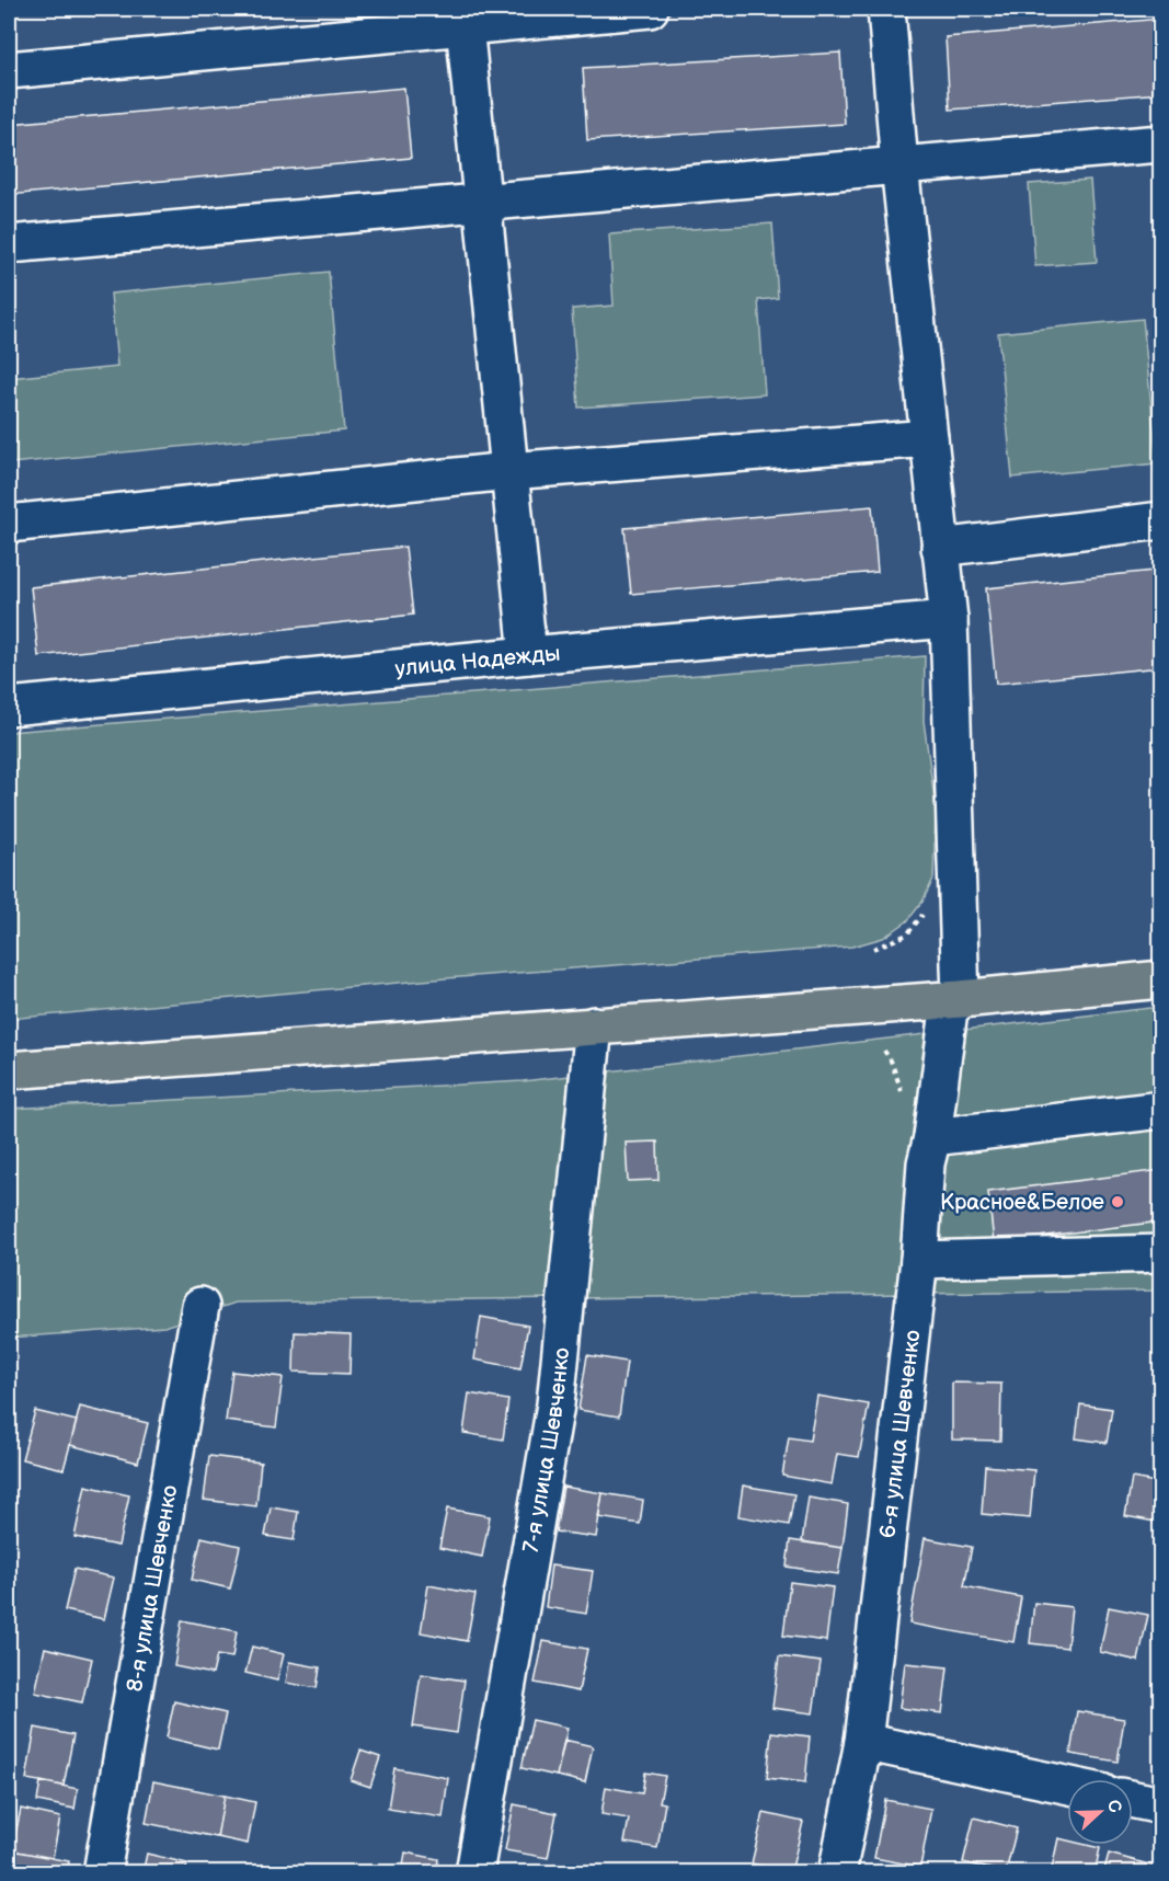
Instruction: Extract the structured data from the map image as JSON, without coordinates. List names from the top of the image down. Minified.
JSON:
{"streets":{"street":["улица Надежды","6-я улица Шевченко","7-я улица Шевченко","8-я улица Шевченко"]},"places":["Красное&Белое"],"north":"right"}
